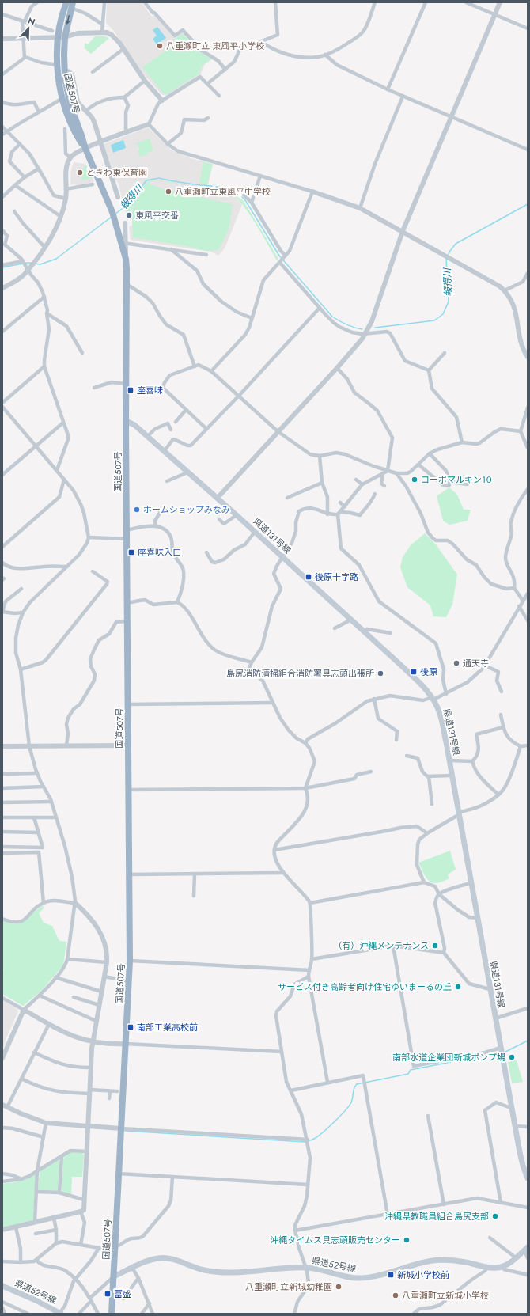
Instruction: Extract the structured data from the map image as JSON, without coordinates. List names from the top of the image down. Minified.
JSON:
{"streets":{"highway":["国道507号"],"main road":["県道131号線","県道52号線"]},"crossings":[["国道507号","県道131号線"],["国道507号","県道52号線"]],"water":["報得川"],"places":{"other":["八重瀬町立 東風平小学校","ときわ東保育園","八重瀬町立東風平中学校","東風平交番","コーポマルキン１０","ホームショップみなみ","通天寺","島尻消防清掃組合消防署具志頭出張所","（有）沖縄メンテナンス","サービス付き高齢者向け住宅ゆいまーるの丘","南部水道企業団新城ポンプ場","沖縄県教職員組合島尻支部","沖縄タイムス具志頭販売センター","八重瀬町立新城幼稚園","八重瀬町立新城小学校"],"transit":["座喜味","座喜味入口","後原十字路","後原","南部工業高校前","新城小学校前","富盛"]},"north":"top right"}
